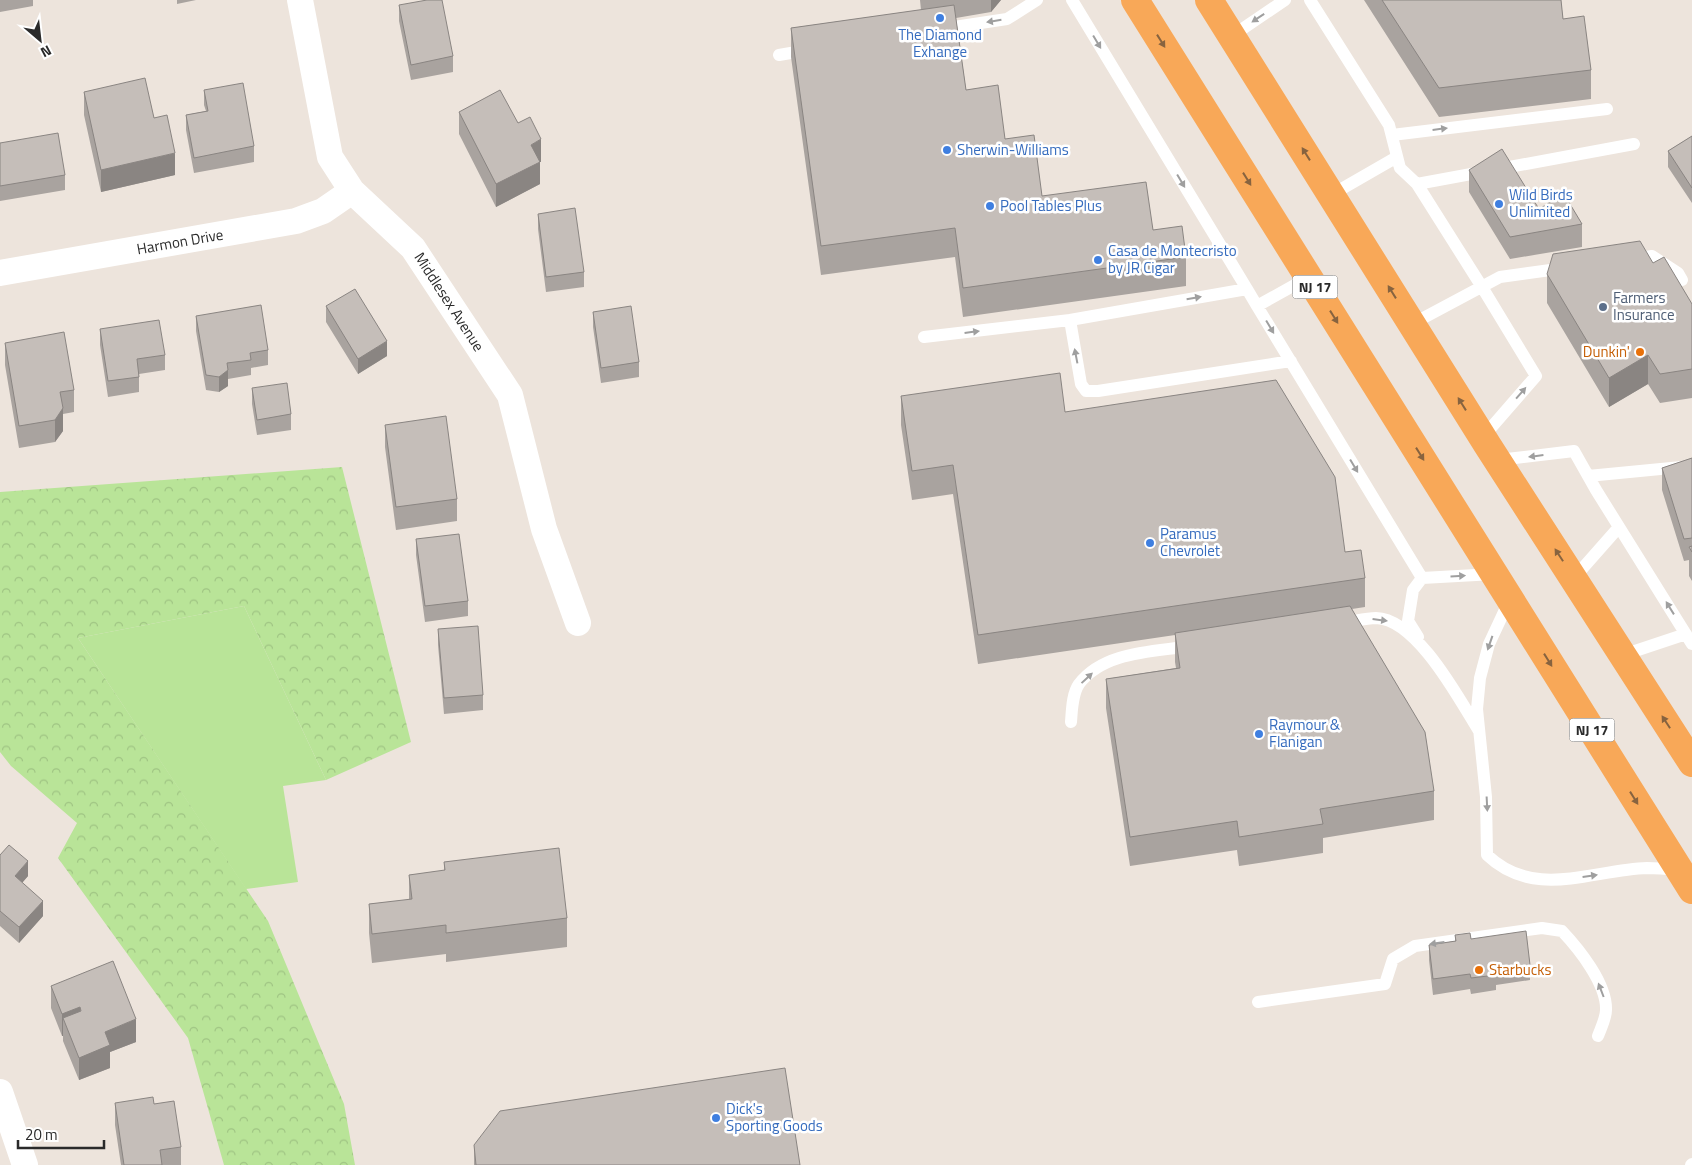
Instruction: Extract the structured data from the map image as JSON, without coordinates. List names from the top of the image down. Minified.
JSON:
{"streets":{"highway":["NJ 17"],"street":["Harmon Drive","Middlesex Avenue"]},"crossings":[["Harmon Drive","Middlesex Avenue"]],"places":["The Diamond Exhange","Sherwin-Williams","Wild Birds Unlimited","Pool Tables Plus","Casa de Montecristo by JR Cigar","Farmers Insurance","Dunkin'","Paramus Chevrolet","Raymour & Flanigan","Starbucks","Dick's Sporting Goods"],"scale_bar":"20 m","north":"bottom right"}
